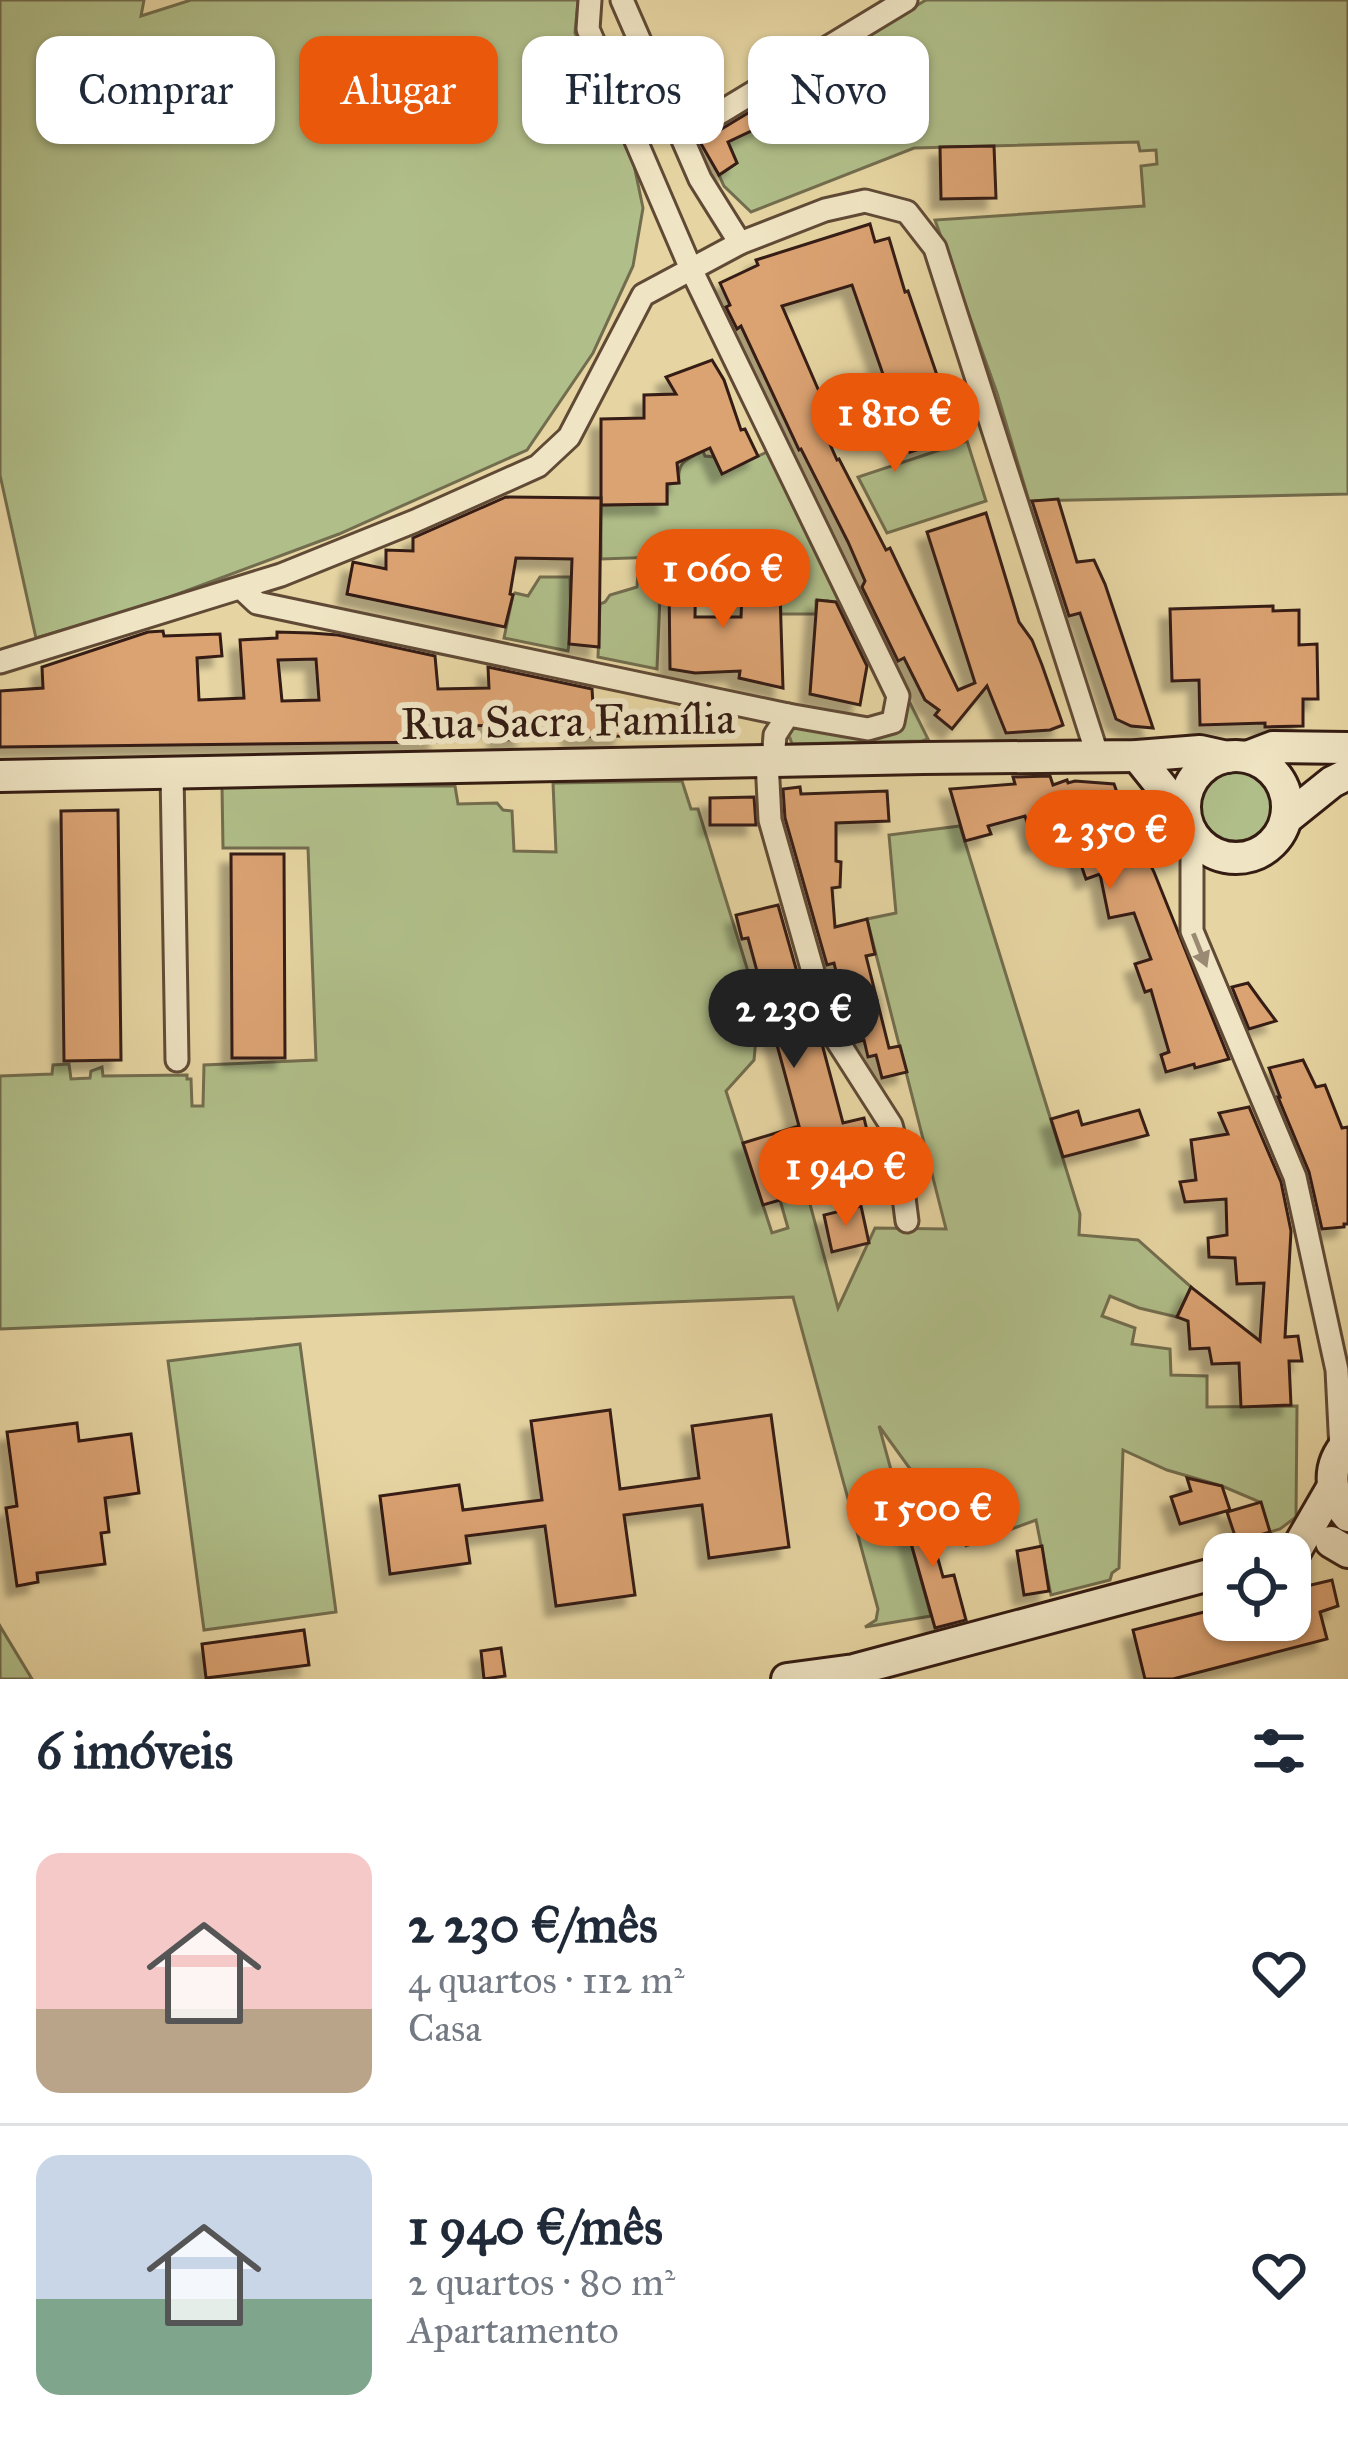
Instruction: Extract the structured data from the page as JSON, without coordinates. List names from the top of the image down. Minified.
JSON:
{"streets":{"street":["Rua Sacra Família"]},"page":{"chip":["Comprar","Alugar","Filtros","Novo"],"price":["1 810 €","1 060 €","2 350 €","2 230 €","1 940 €","1 500 €"],"heading":"6 imóveis","list":[{"name":"2 230 €/mês","note":"4 quartos · 112 m² · Casa"},{"name":"1 940 €/mês","note":"2 quartos · 80 m² · Apartamento"}]}}
